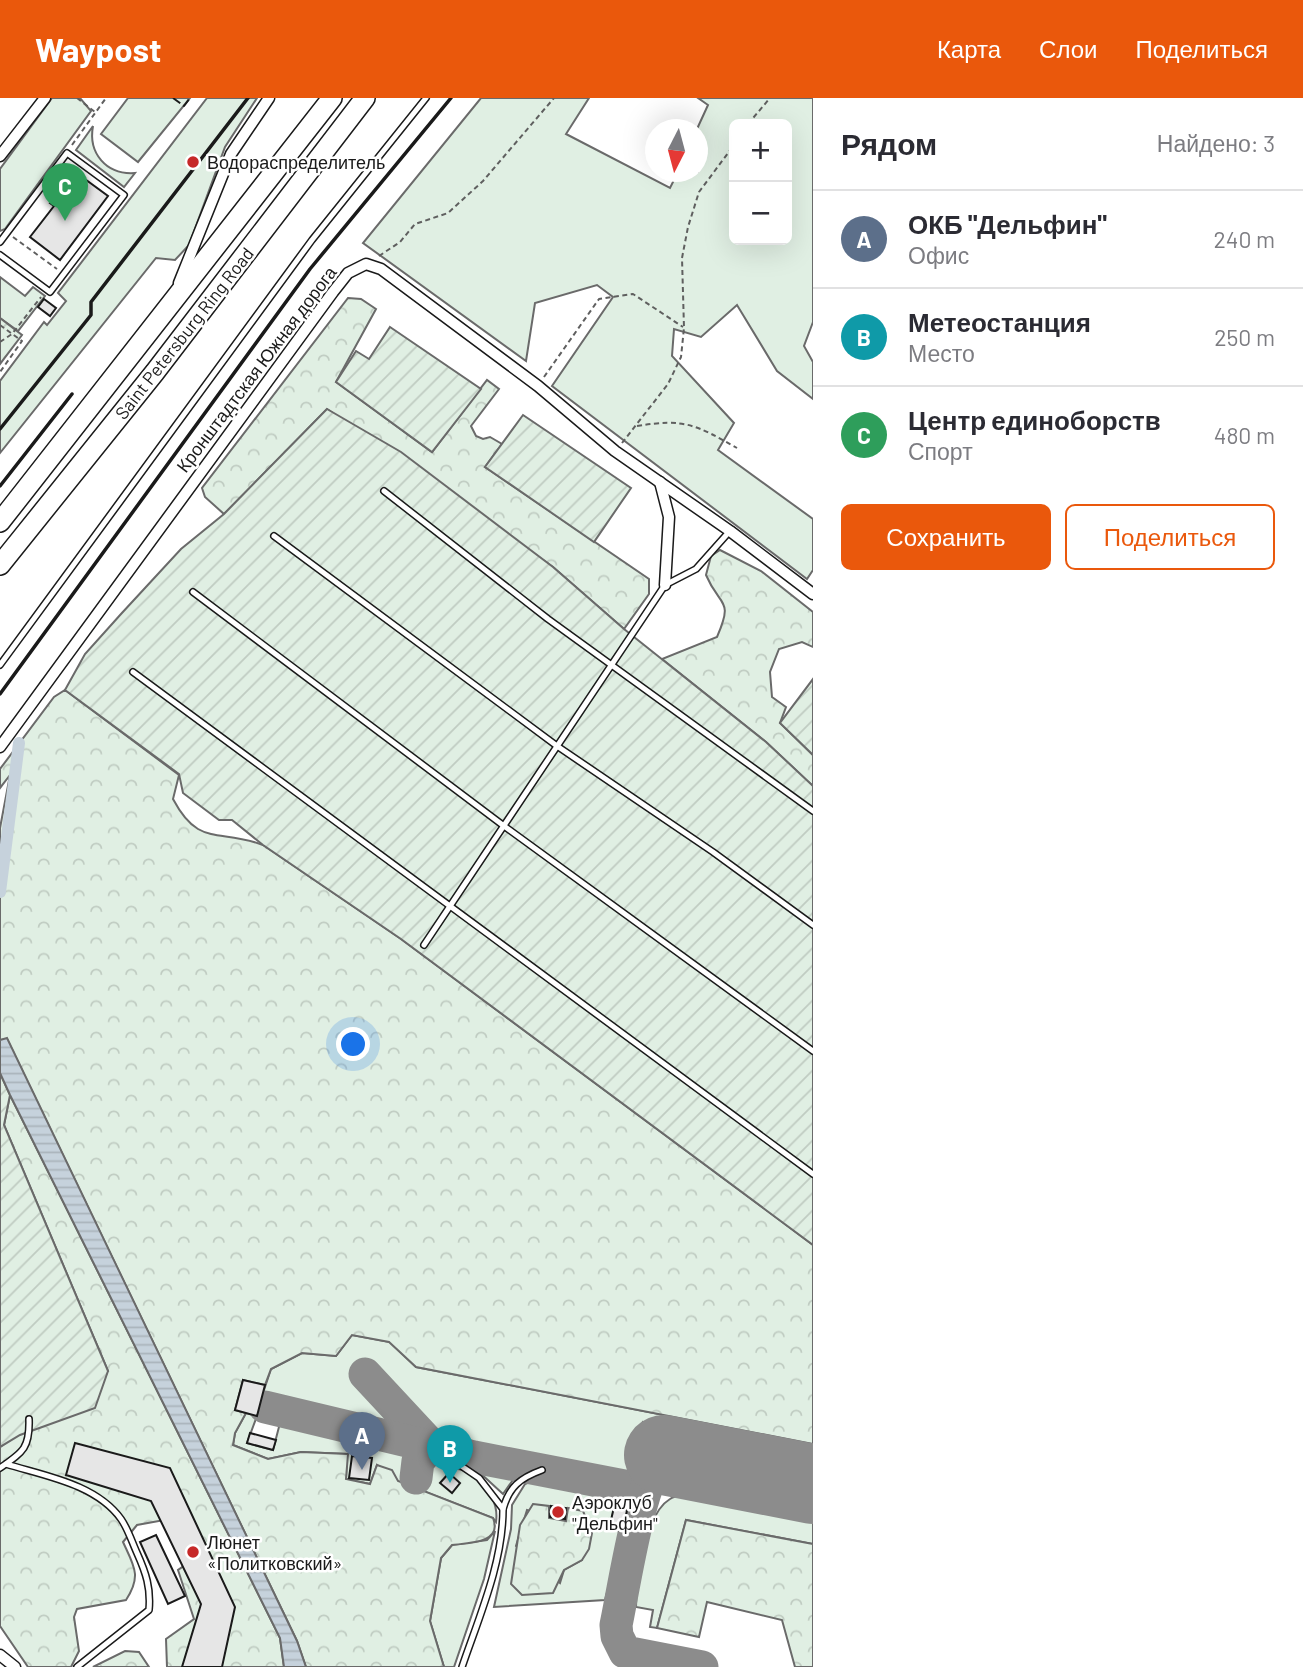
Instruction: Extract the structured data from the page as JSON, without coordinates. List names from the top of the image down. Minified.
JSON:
{"streets":{"highway":["Saint Petersburg Ring Road"],"street":["Кронштадтская Южная дорога"]},"places":["Водораспределитель","Аэроклуб \"Дельфин\"","Люнет «Политковский»"],"north":"bottom","page":{"header":"Waypost","nav":["Карта","Слои","Поделиться"],"heading":["Рядом","Найдено: 3"],"map_buttons":["+","−"],"pins":["C","A","B"],"list":[{"mark":"A","name":"ОКБ \"Дельфин\"","note":"Офис","value":"240 m"},{"mark":"B","name":"Метеостанция","note":"Место","value":"250 m"},{"mark":"C","name":"Центр единоборств","note":"Спорт","value":"480 m"}],"buttons":["Сохранить","Поделиться"]}}
